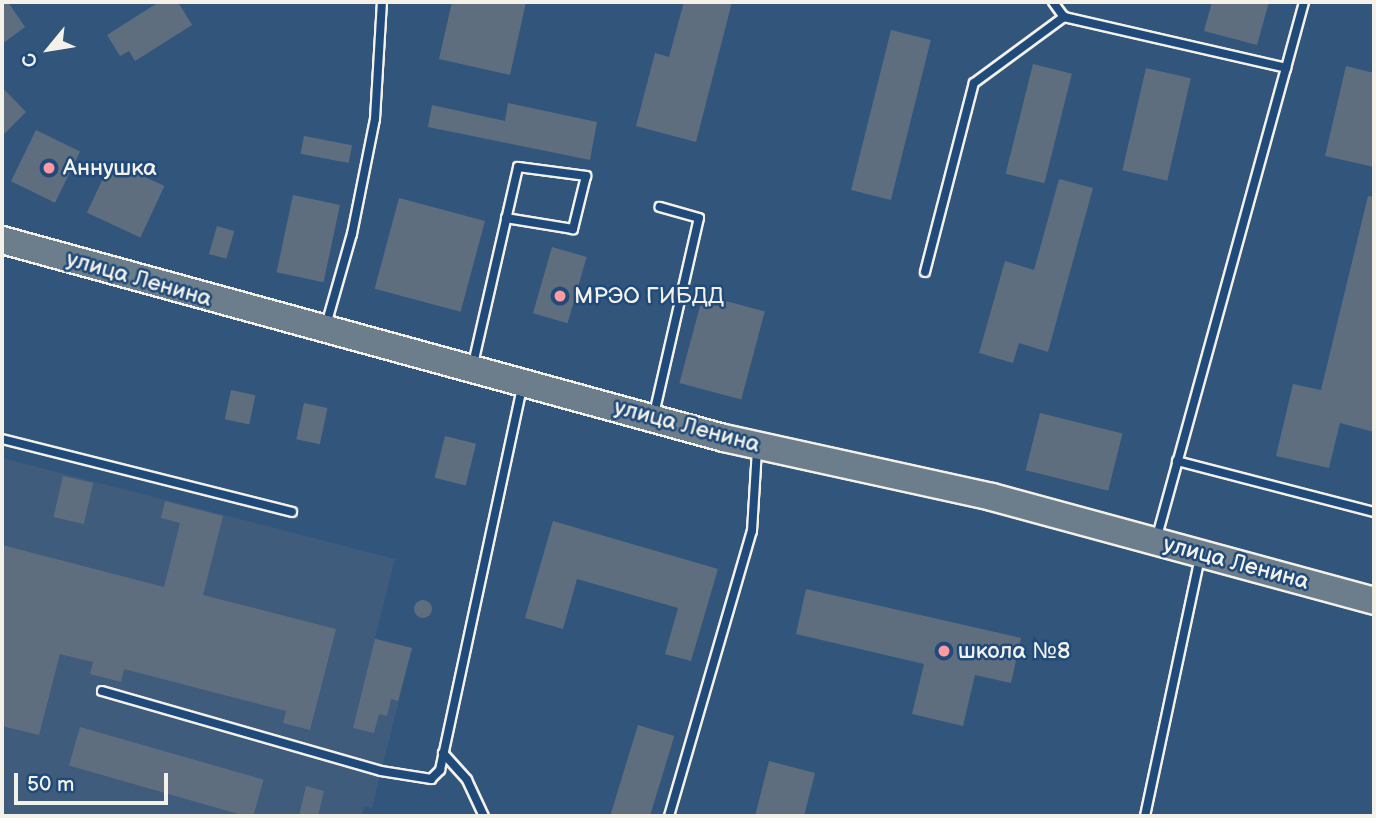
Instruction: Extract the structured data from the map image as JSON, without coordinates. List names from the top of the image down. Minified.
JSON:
{"streets":{"main road":["улица Ленина"]},"places":["Аннушка","МРЭО ГИБДД","школа №8"],"scale_bar":"50 m","north":"bottom left"}
